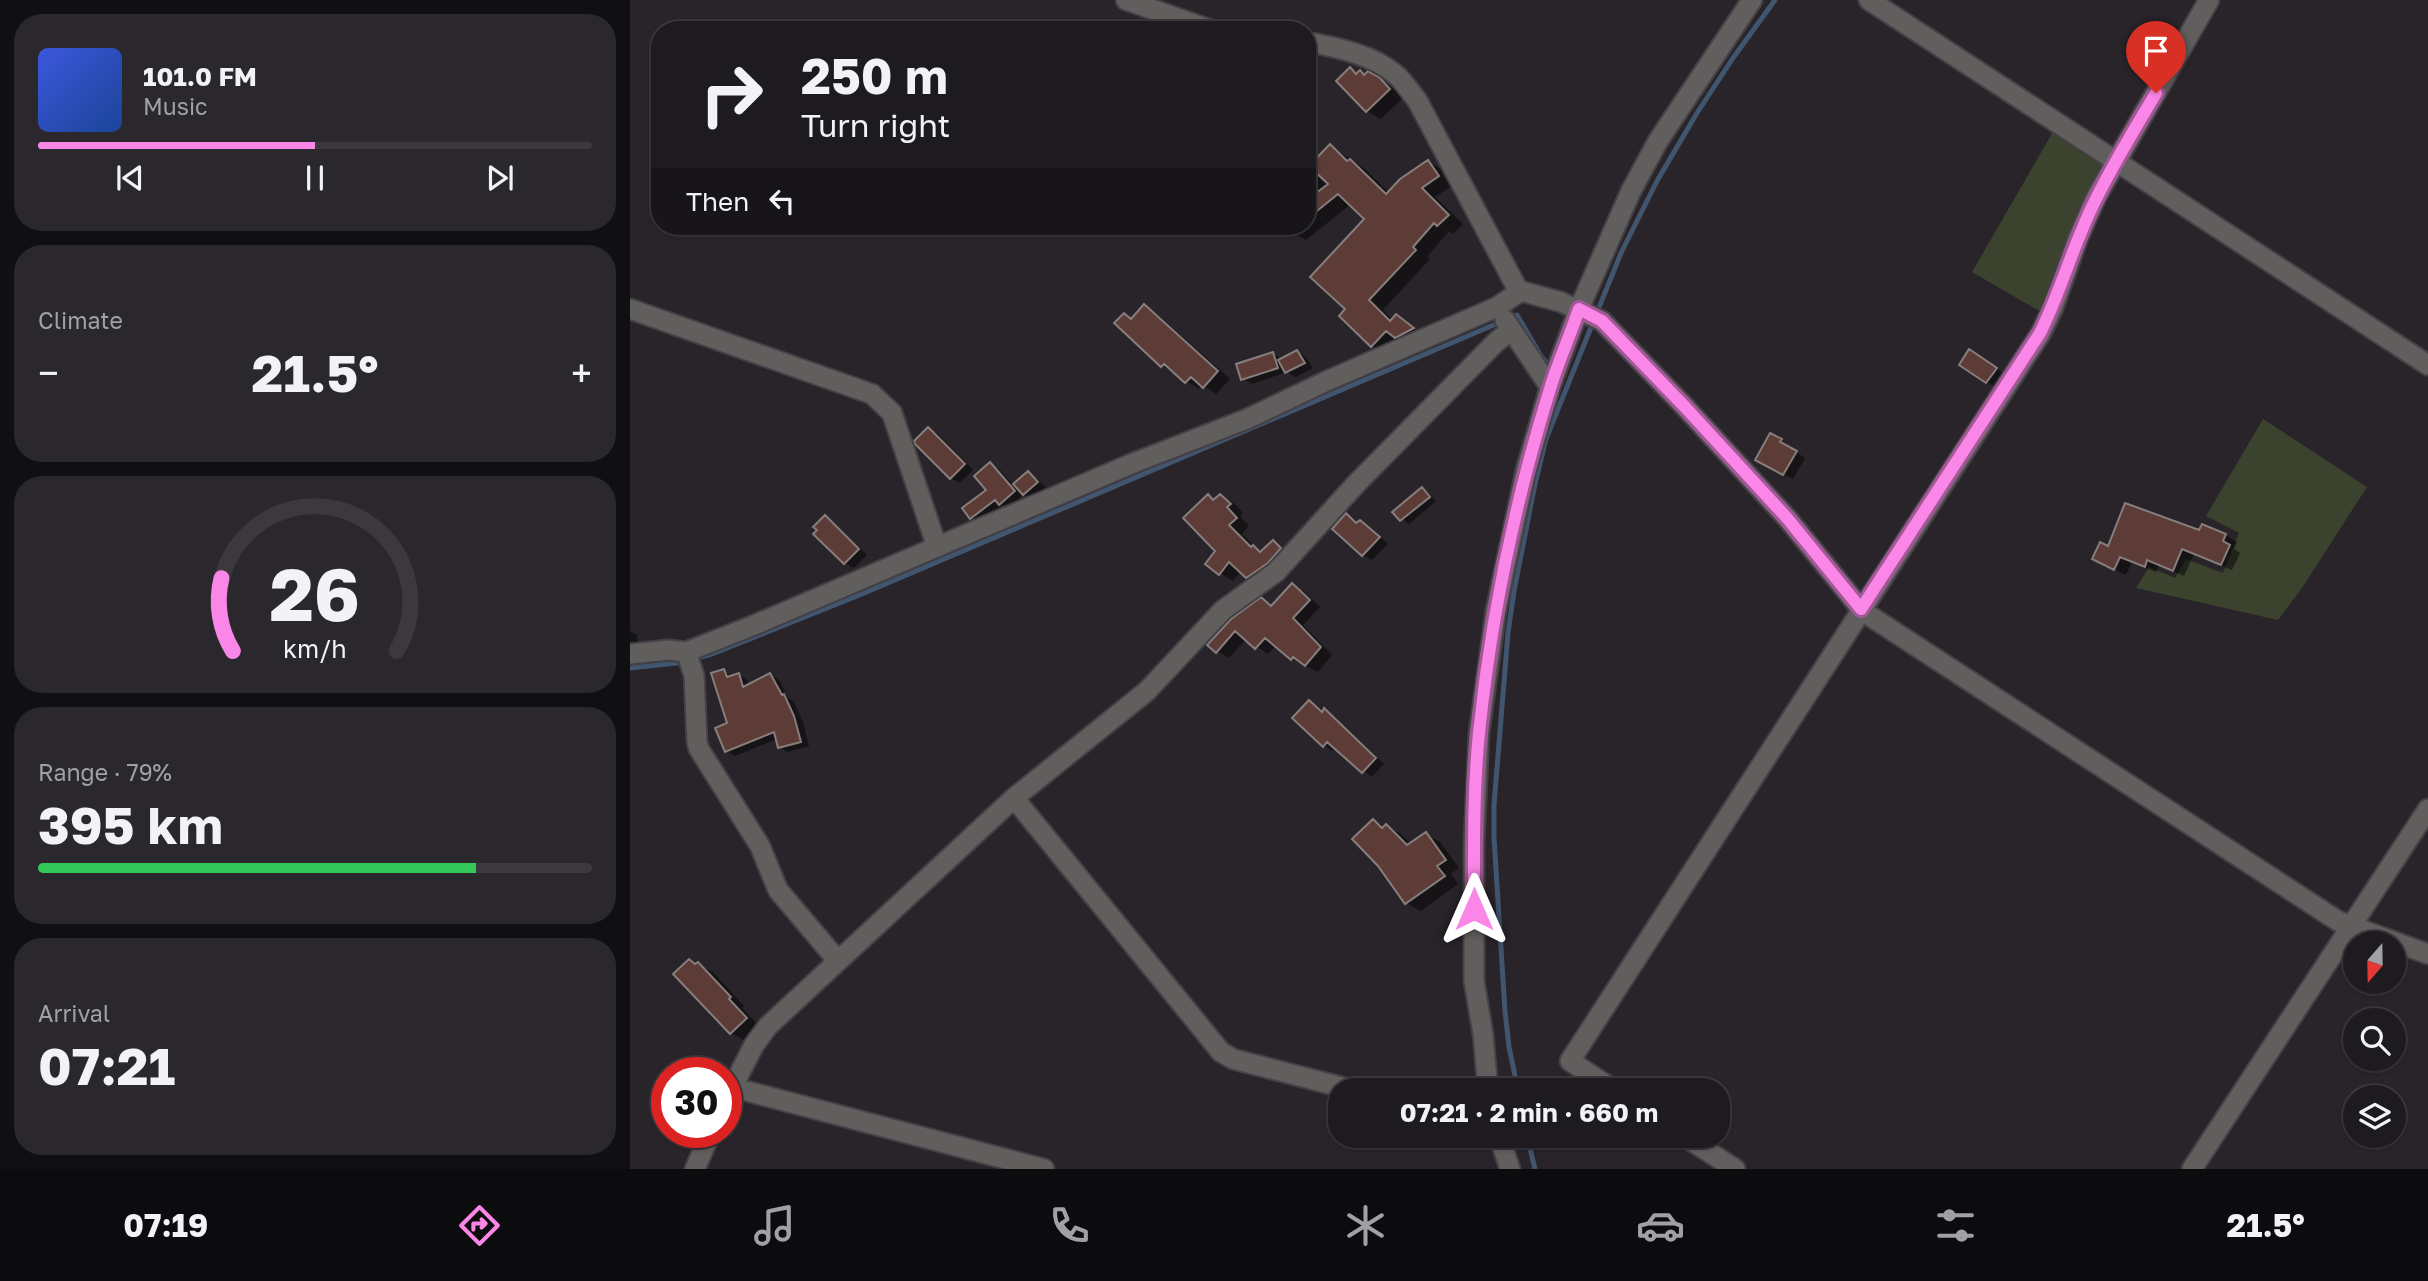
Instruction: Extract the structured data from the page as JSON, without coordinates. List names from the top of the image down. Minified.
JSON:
{"north":"bottom","page":{"turn":["250 m","Turn right"],"song":["101.0 FM","Music"],"then":"Then","tile":["Climate",["Range · 79%","395 km"],["Arrival","07:21"]],"heat":["−","21.5°","+"],"limit":"30","trip":"07:21 · 2 min · 660 m","tabs":["07:19","21.5°"],"gauge":["26","km/h"]}}
